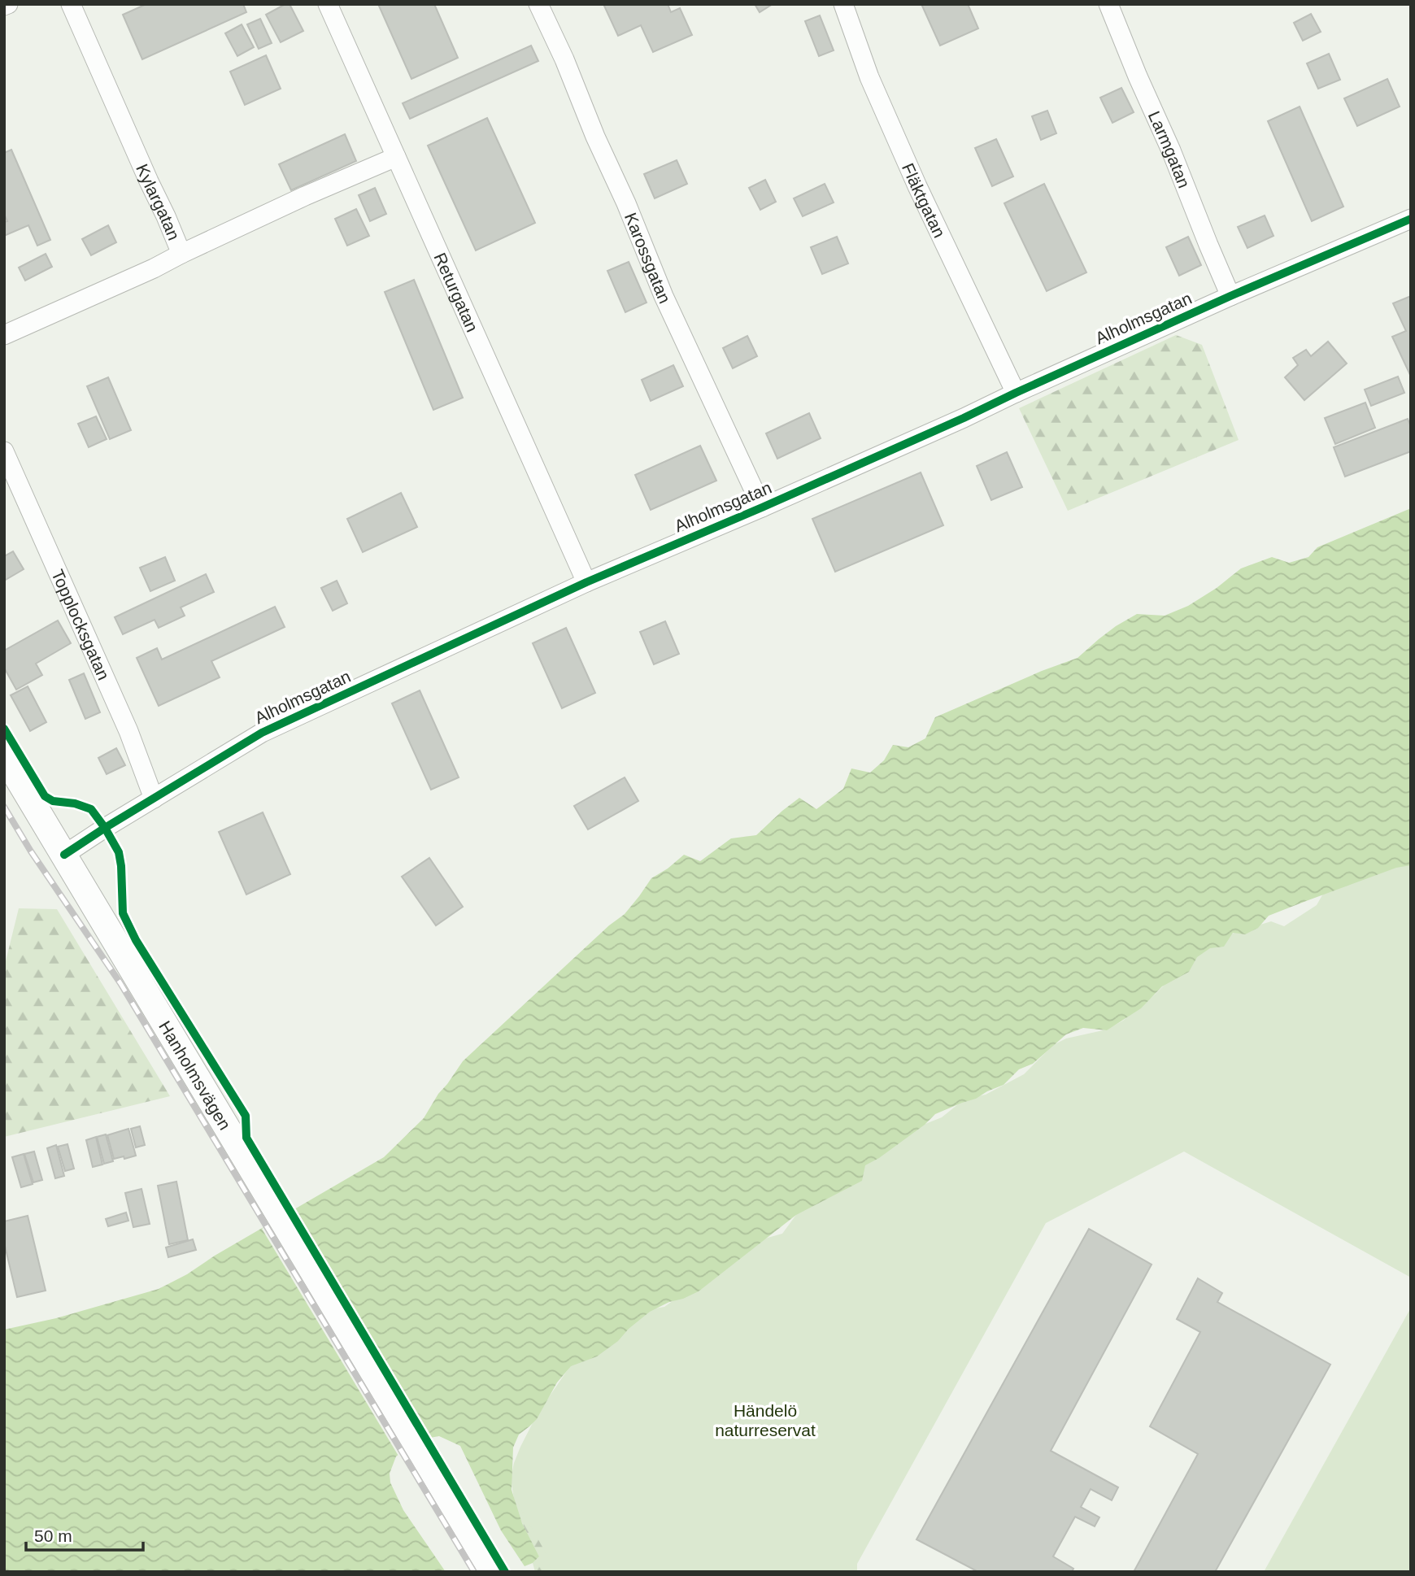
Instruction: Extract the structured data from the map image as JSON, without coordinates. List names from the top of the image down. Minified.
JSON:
{"streets":{"street":["Larmgatan","Fläktgatan","Kylargatan","Karossgatan","Returgatan","Alholmsgatan","Topplocksgatan","Hanholmsvägen"]},"crossings":[["Larmgatan","Alholmsgatan"],["Fläktgatan","Alholmsgatan"],["Karossgatan","Alholmsgatan"],["Returgatan","Alholmsgatan"],["Alholmsgatan","Topplocksgatan"],["Alholmsgatan","Hanholmsvägen"]],"parks":["Händelö naturreservat"],"scale_bar":"50 m"}
